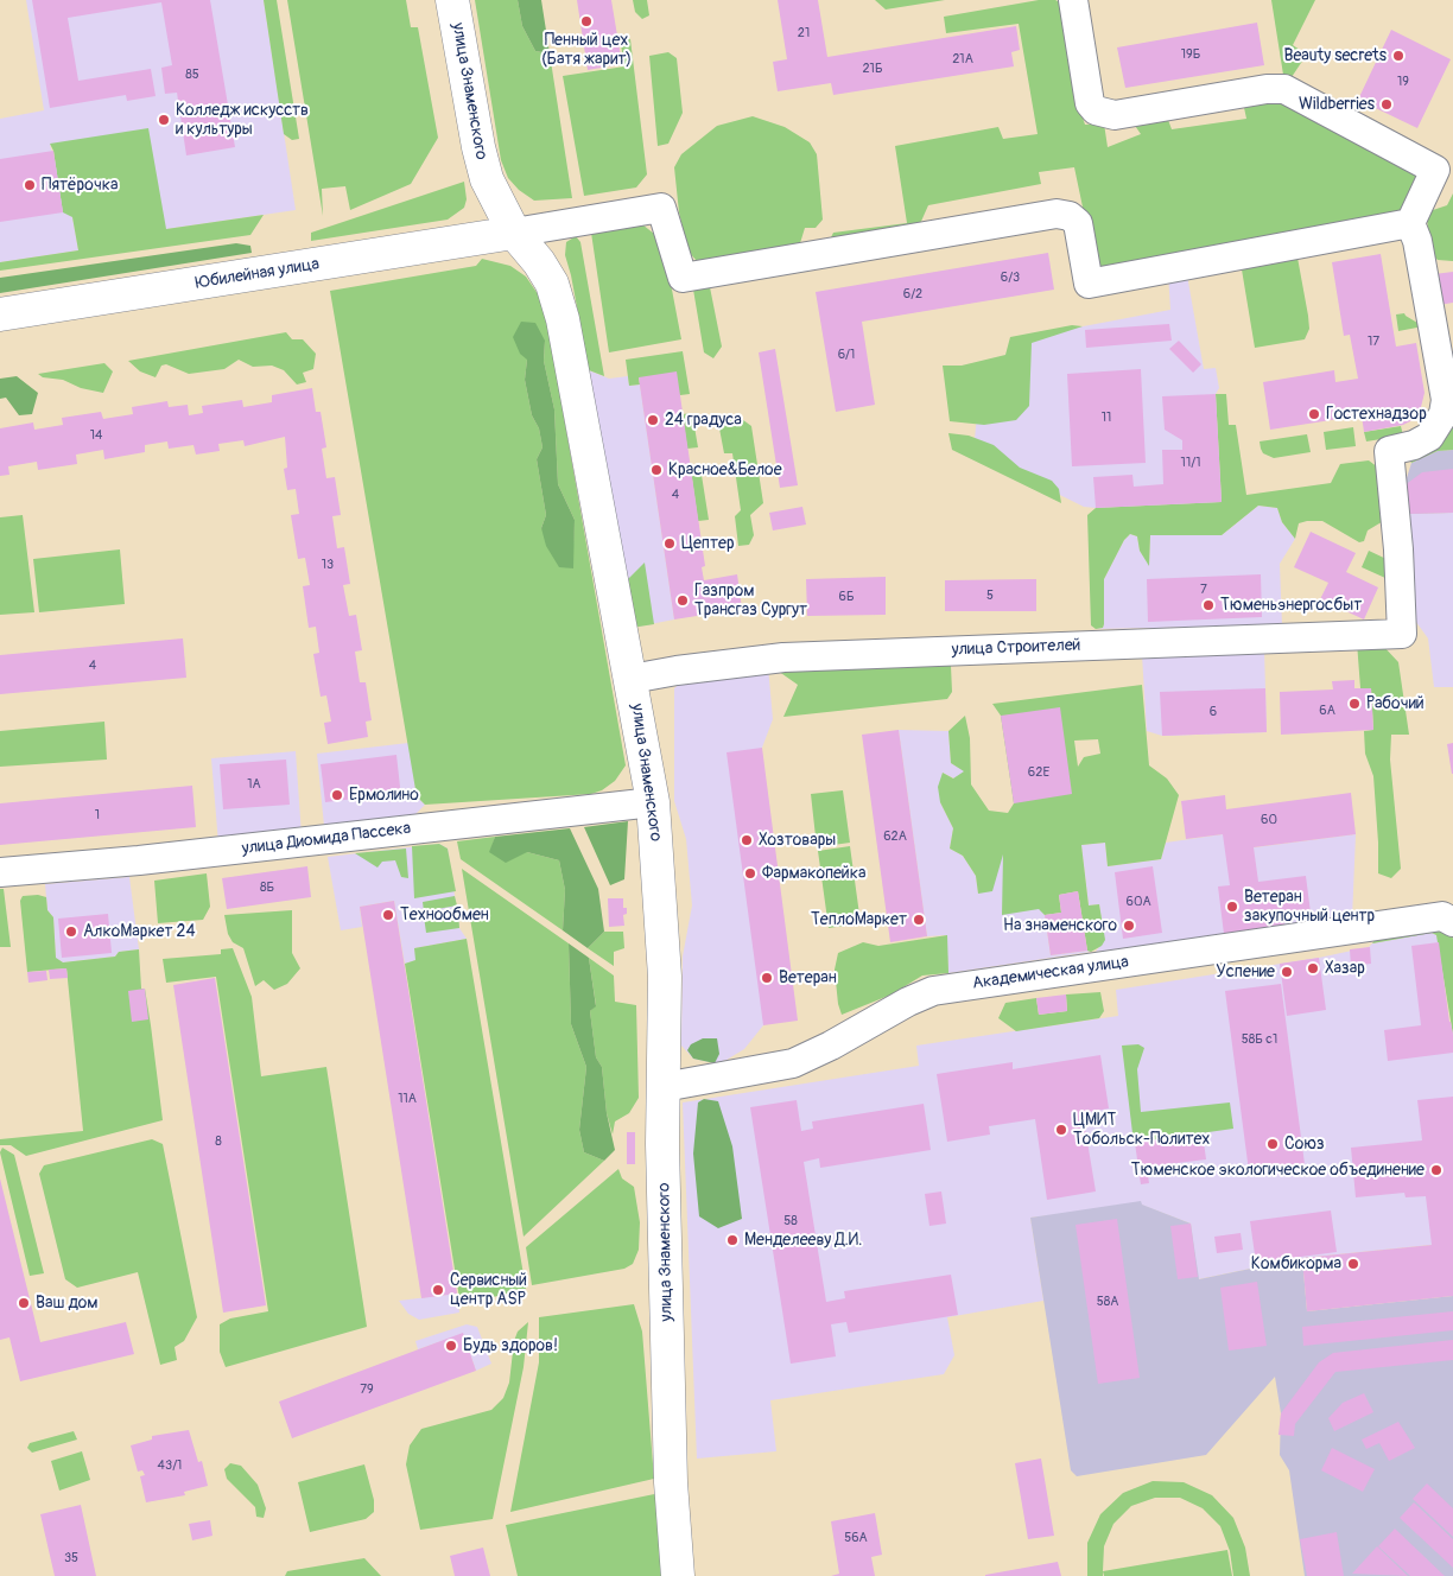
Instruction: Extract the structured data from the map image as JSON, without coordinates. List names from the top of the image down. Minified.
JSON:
{"streets":{"main road":["улица Знаменского","Юбилейная улица"],"street":["улица Строителей","улица Диомида Пассека","Академическая улица"]},"crossings":[["улица Знаменского","Юбилейная улица"],["улица Знаменского","улица Строителей"],["улица Знаменского","улица Диомида Пассека"],["улица Знаменского","Академическая улица"]],"places":["Пенный цех (Батя жарит)","Beauty secrets","Wildberries","Колледж искусств и культуры","Пятёрочка","Гостехнадзор","24 градуса","Красное&Белое","Цептер","Газпром Трансгаз Сургут","Тюменьэнергосбыт","Рабочий","Ермолино","Хозтовары","Фармакопейка","Ветеран закупочный центр","Технообмен","ТеплоМаркет","На знаменского","АлкоМаркет 24","Хазар","Успение","Ветеран","ЦМИТ Тобольск-Политех","Союз","Тюменское экологическое объединение","Менделееву Д.И.","Комбикорма","Сервисный центр ASP","Ваш дом","Будь здоров!"],"house_numbers":["21","19Б","21А","21Б","85","19","6/3","6/2","17","6/1","11","14","11/1","4","13","7","5","6Б","4","6А","6","62Е","1А","1","60","62А","8Б","60А","58Б с1","11А","8","58","58А","79","43/1","56А","35"]}
